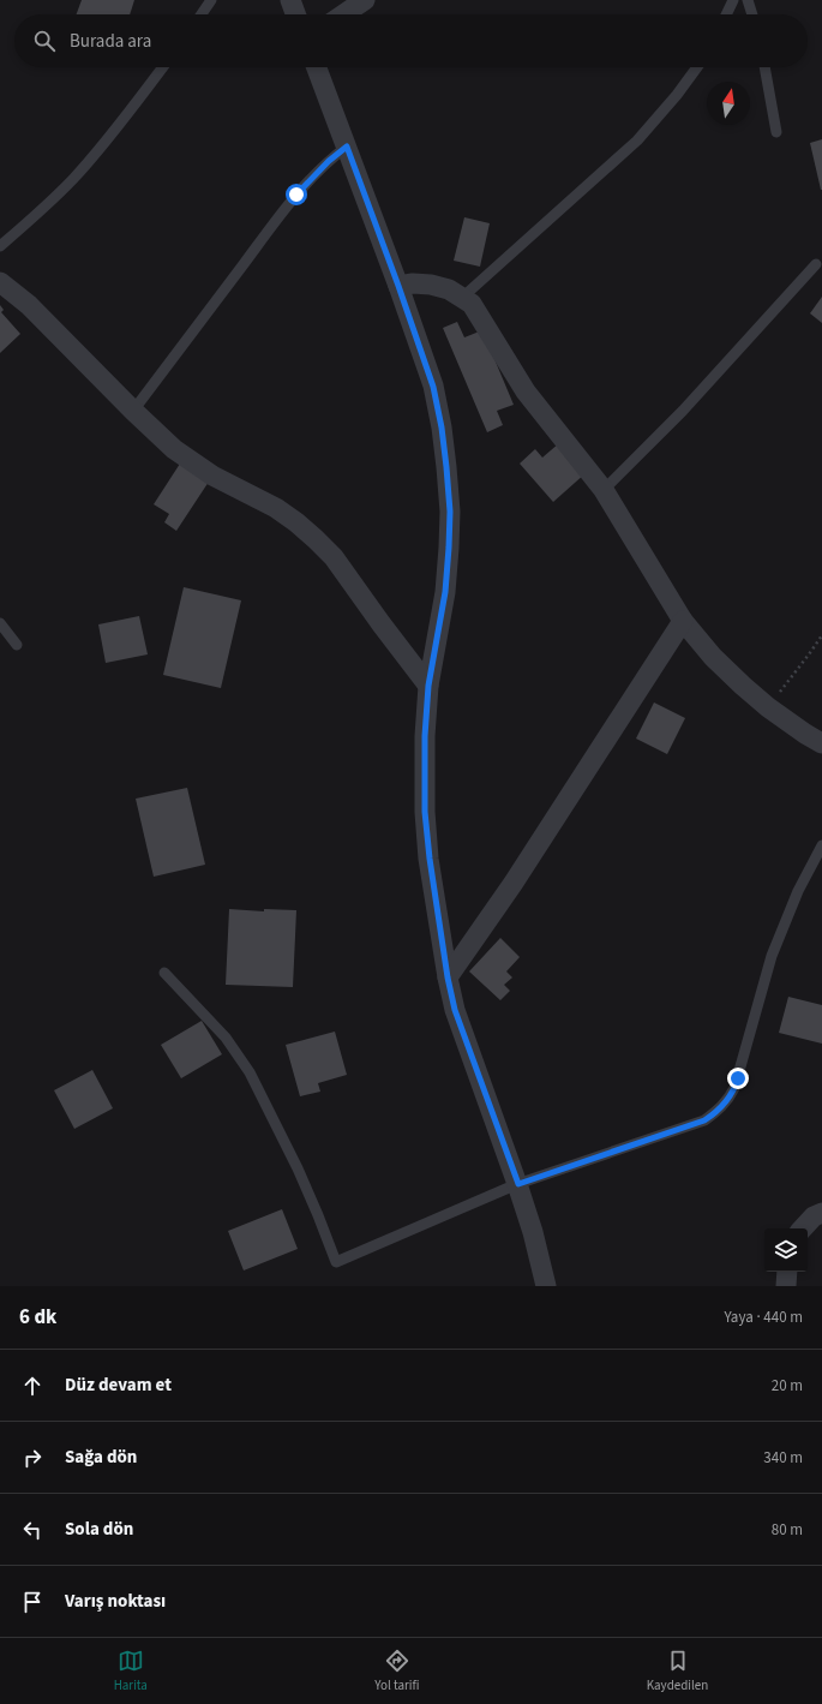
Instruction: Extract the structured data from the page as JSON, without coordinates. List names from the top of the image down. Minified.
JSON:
{"north":"top","page":{"search":"Burada ara","heading":["6 dk","Yaya · 440 m"],"list":[["Düz devam et","20 m"],["Sağa dön","340 m"],["Sola dön","80 m"],"Varış noktası"],"nav":["Harita","Yol tarifi","Kaydedilen"]}}
